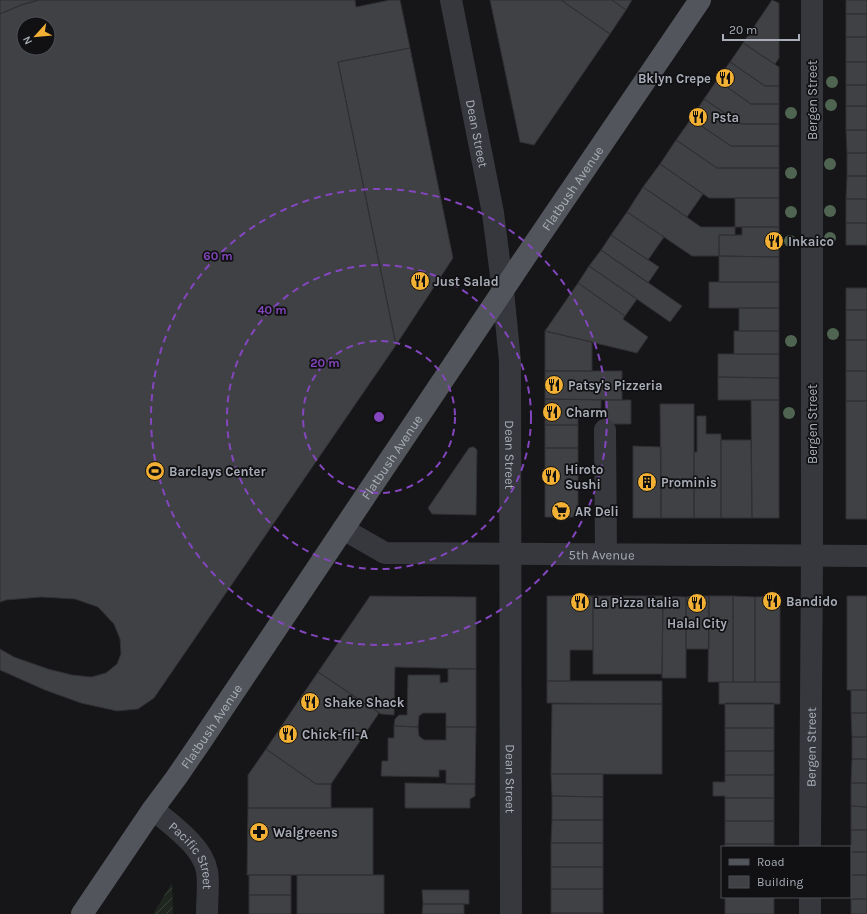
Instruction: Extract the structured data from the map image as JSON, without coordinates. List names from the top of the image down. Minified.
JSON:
{"streets":{"main road":["Flatbush Avenue"],"street":["Bergen Street","Dean Street","5th Avenue","Pacific Street"]},"crossings":[["Bergen Street","5th Avenue"],["Dean Street","Flatbush Avenue"],["Dean Street","5th Avenue"],["Flatbush Avenue","5th Avenue"],["Flatbush Avenue","Pacific Street"]],"places":{"restaurant":["Bklyn Crepe","Psta","Inkaico","Just Salad","Patsy's Pizzeria","Charm","Hiroto Sushi","Bandido","La Pizza Italia","Halal City","Shake Shack","Chick-fil-A"],"sports":["Barclays Center"],"building":["Prominis"],"supermarket":["AR Deli"],"pharmacy":["Walgreens"]},"legend":["Road","Building"],"scale_bar":"20 m","north":"bottom left","rings":["60 m","40 m","20 m"]}
